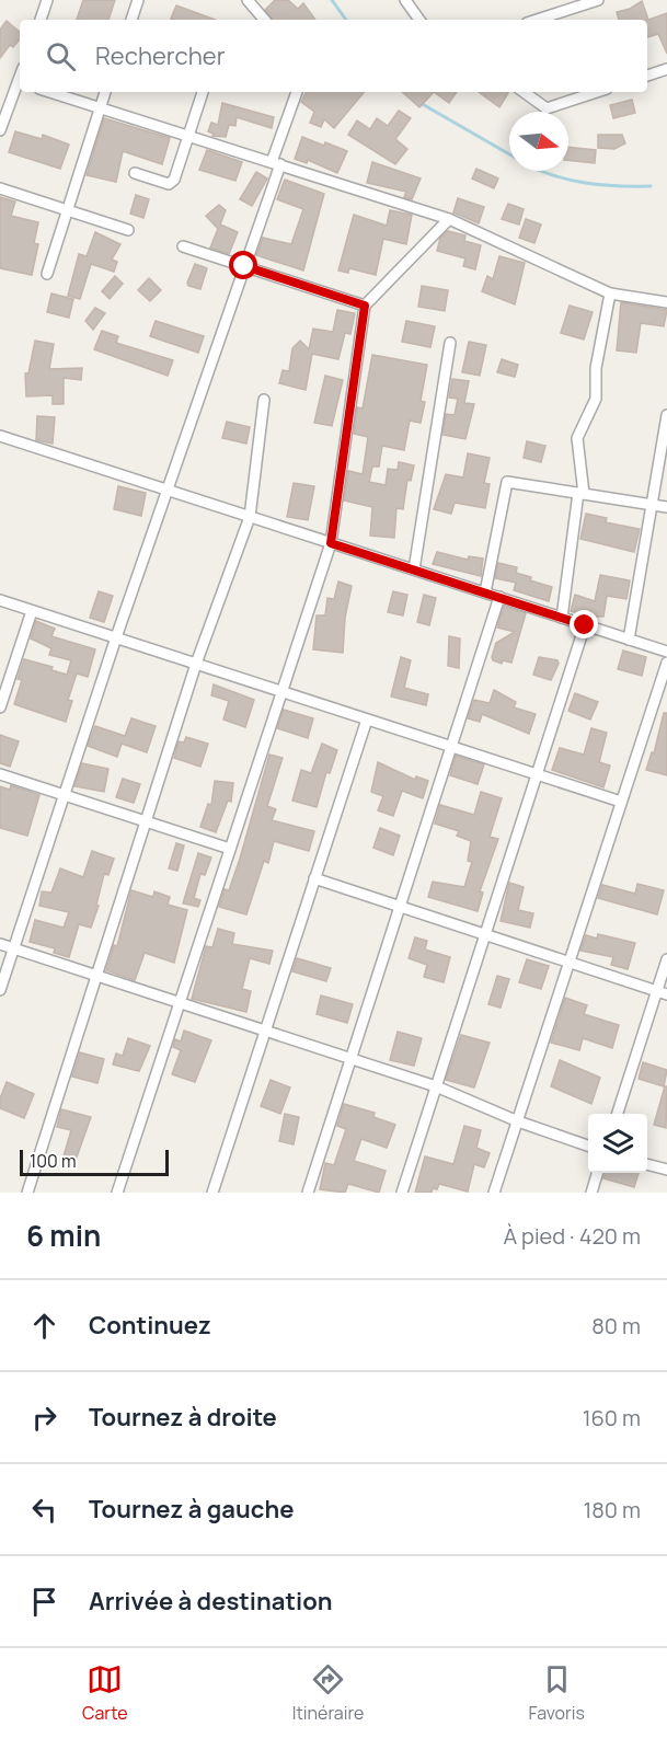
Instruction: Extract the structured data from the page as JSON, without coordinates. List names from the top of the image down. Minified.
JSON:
{"scale_bar":"100 m","north":"right","page":{"search":"Rechercher","scale":"100 m","heading":["6 min","À pied · 420 m"],"list":[["Continuez","80 m"],["Tournez à droite","160 m"],["Tournez à gauche","180 m"],"Arrivée à destination"],"nav":["Carte","Itinéraire","Favoris"]}}
